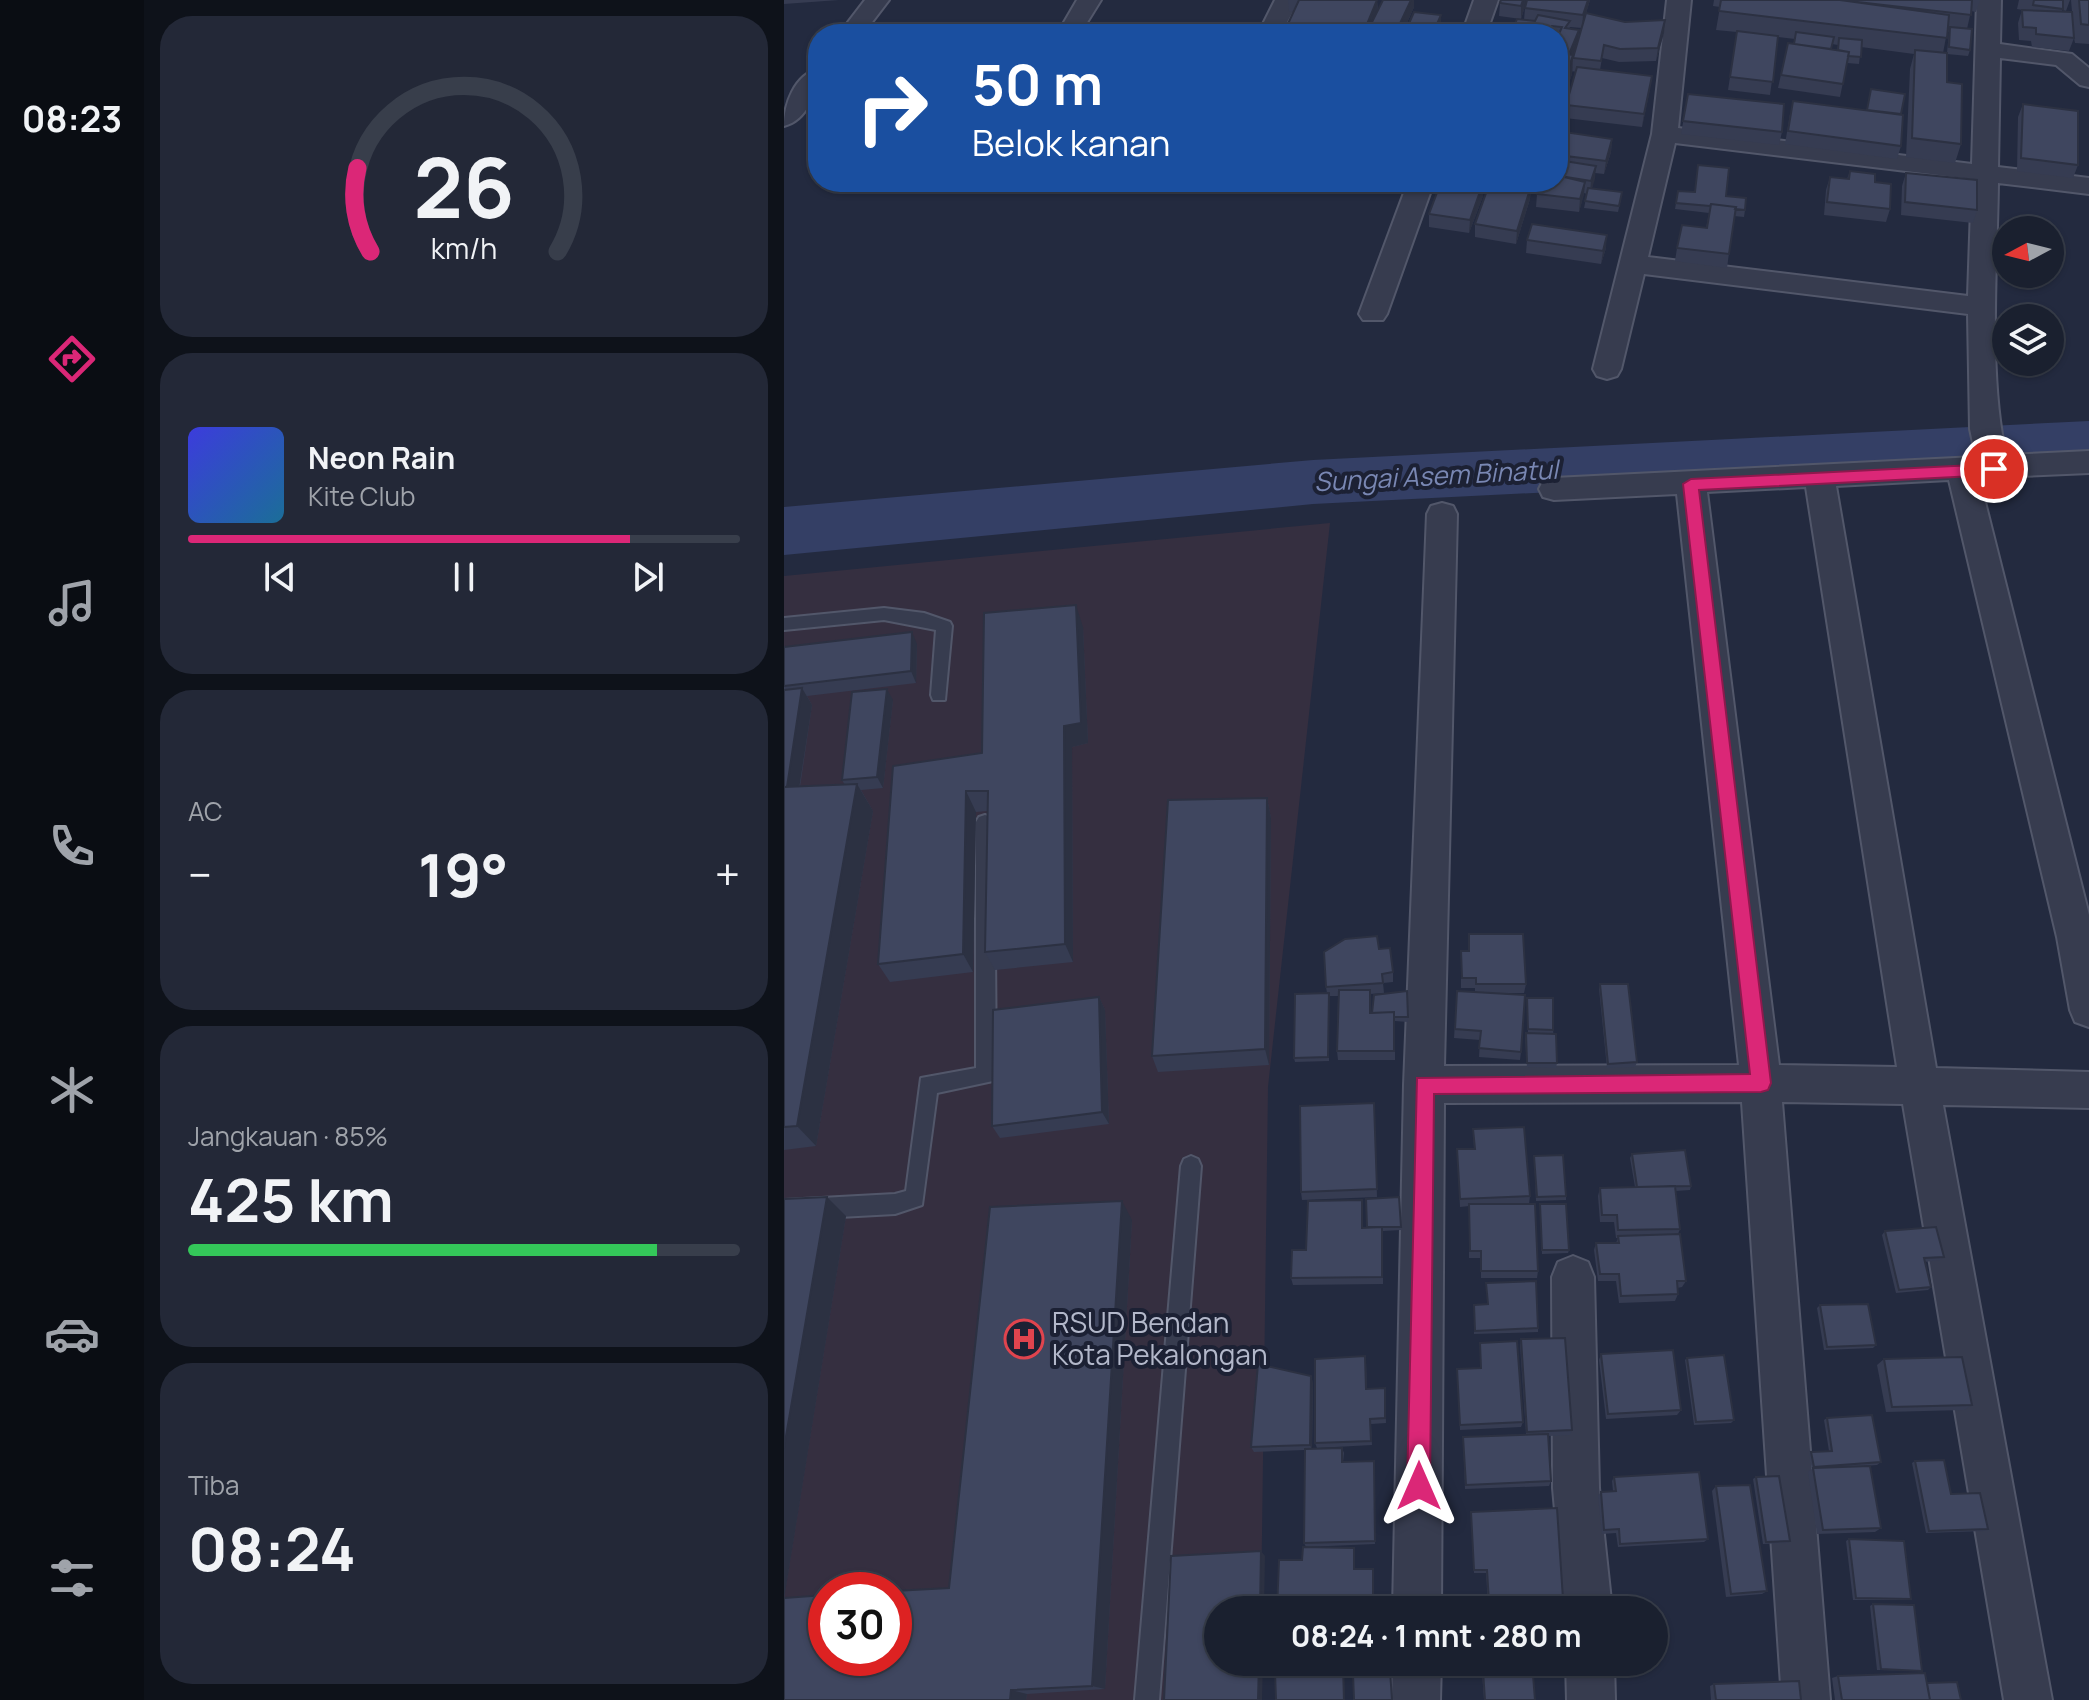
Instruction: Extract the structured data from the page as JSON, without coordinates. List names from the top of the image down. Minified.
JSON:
{"water":["Sungai Asem Binatul"],"places":{"hospital":["RSUD Bendan Kota Pekalongan"]},"north":"left","page":{"tabs":"08:23","turn":["50 m","Belok kanan"],"song":["Neon Rain","Kite Club"],"tile":["AC",["Jangkauan · 85%","425 km"],["Tiba","08:24"]],"heat":["−","19°","+"],"limit":"30","trip":"08:24 · 1 mnt · 280 m","gauge":["26","km/h"]}}
